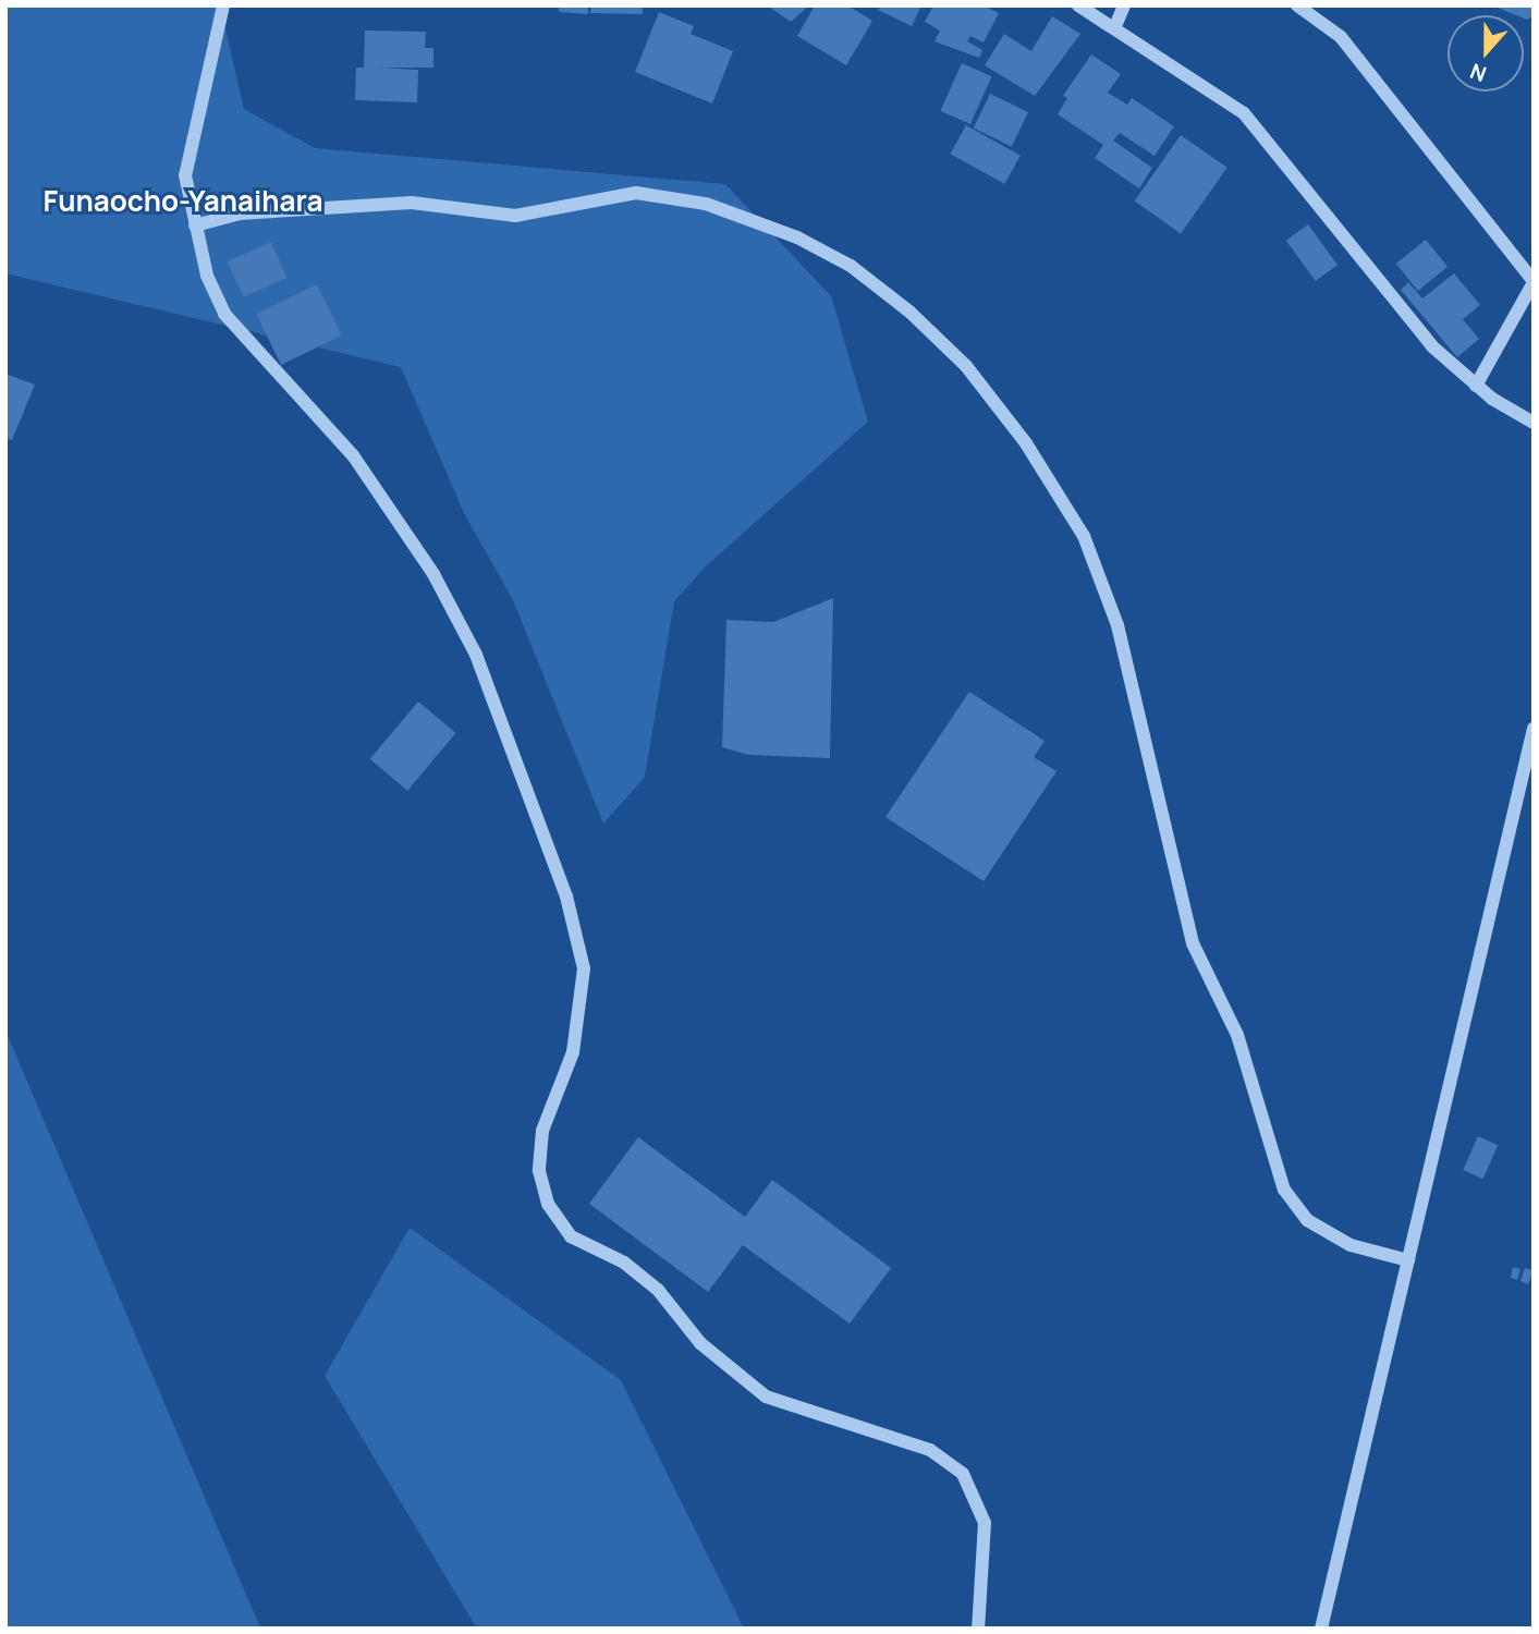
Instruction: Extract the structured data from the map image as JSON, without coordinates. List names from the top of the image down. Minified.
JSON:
{"districts":["Funaocho-Yanaihara"],"north":"bottom"}
